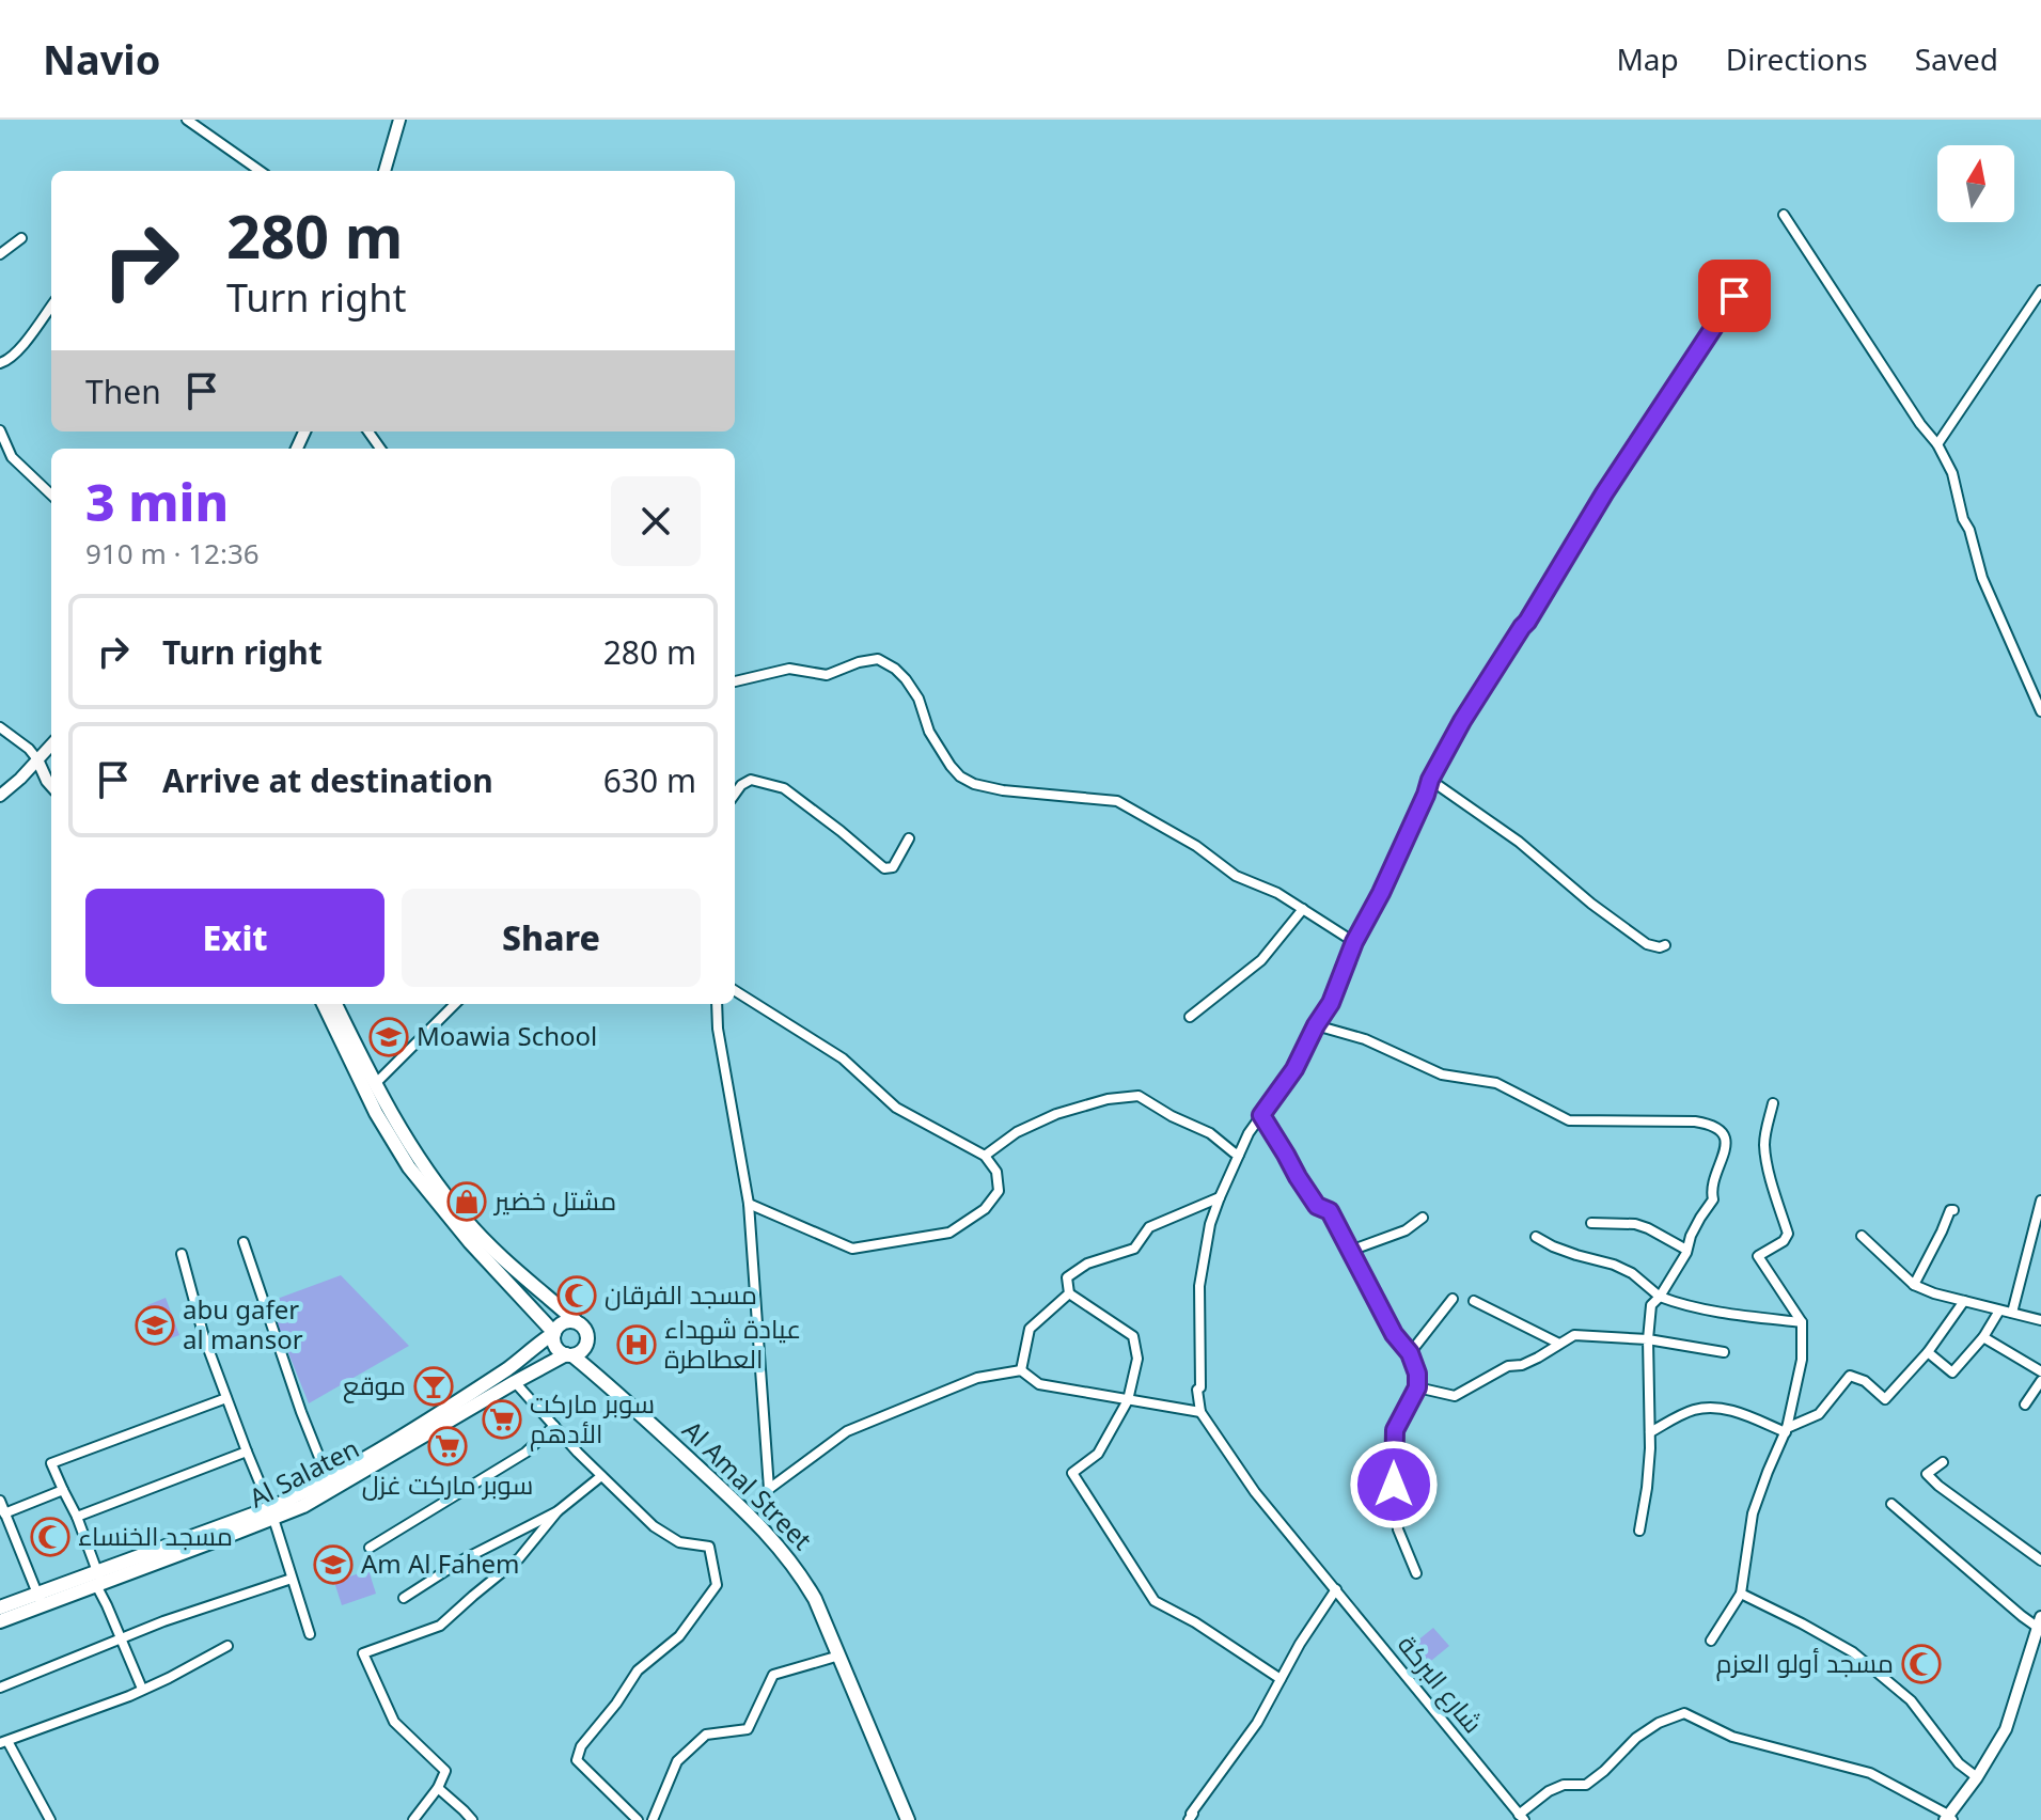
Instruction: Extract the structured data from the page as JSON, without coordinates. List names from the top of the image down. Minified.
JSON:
{"streets":{"main road":["Al Salaten","Al Amal Street"],"street":["شارع البركة"]},"crossings":[["Al Salaten","Al Amal Street"]],"places":{"school or university":["Moawia School","abu gafer al mansor","Am Al Fahem"],"shop":["مشتل خضير"],"mosque":["مسجد الفرقان","مسجد الخنساء","مسجد أولو العزم"],"hospital":["عيادة شهداء العطاطرة"],"bar":["موقع"],"supermarket":["سوبر ماركت الأدهم","سوبر ماركت غزل"]},"north":"top","page":{"header":"Navio","nav":["Map","Directions","Saved"],"turn":["280 m","Turn right"],"then":"Then","heading":["3 min","910 m · 12:36"],"list":[{"name":"Turn right","value":"280 m"},{"name":"Arrive at destination","value":"630 m"}],"buttons":["Exit","Share"]}}
